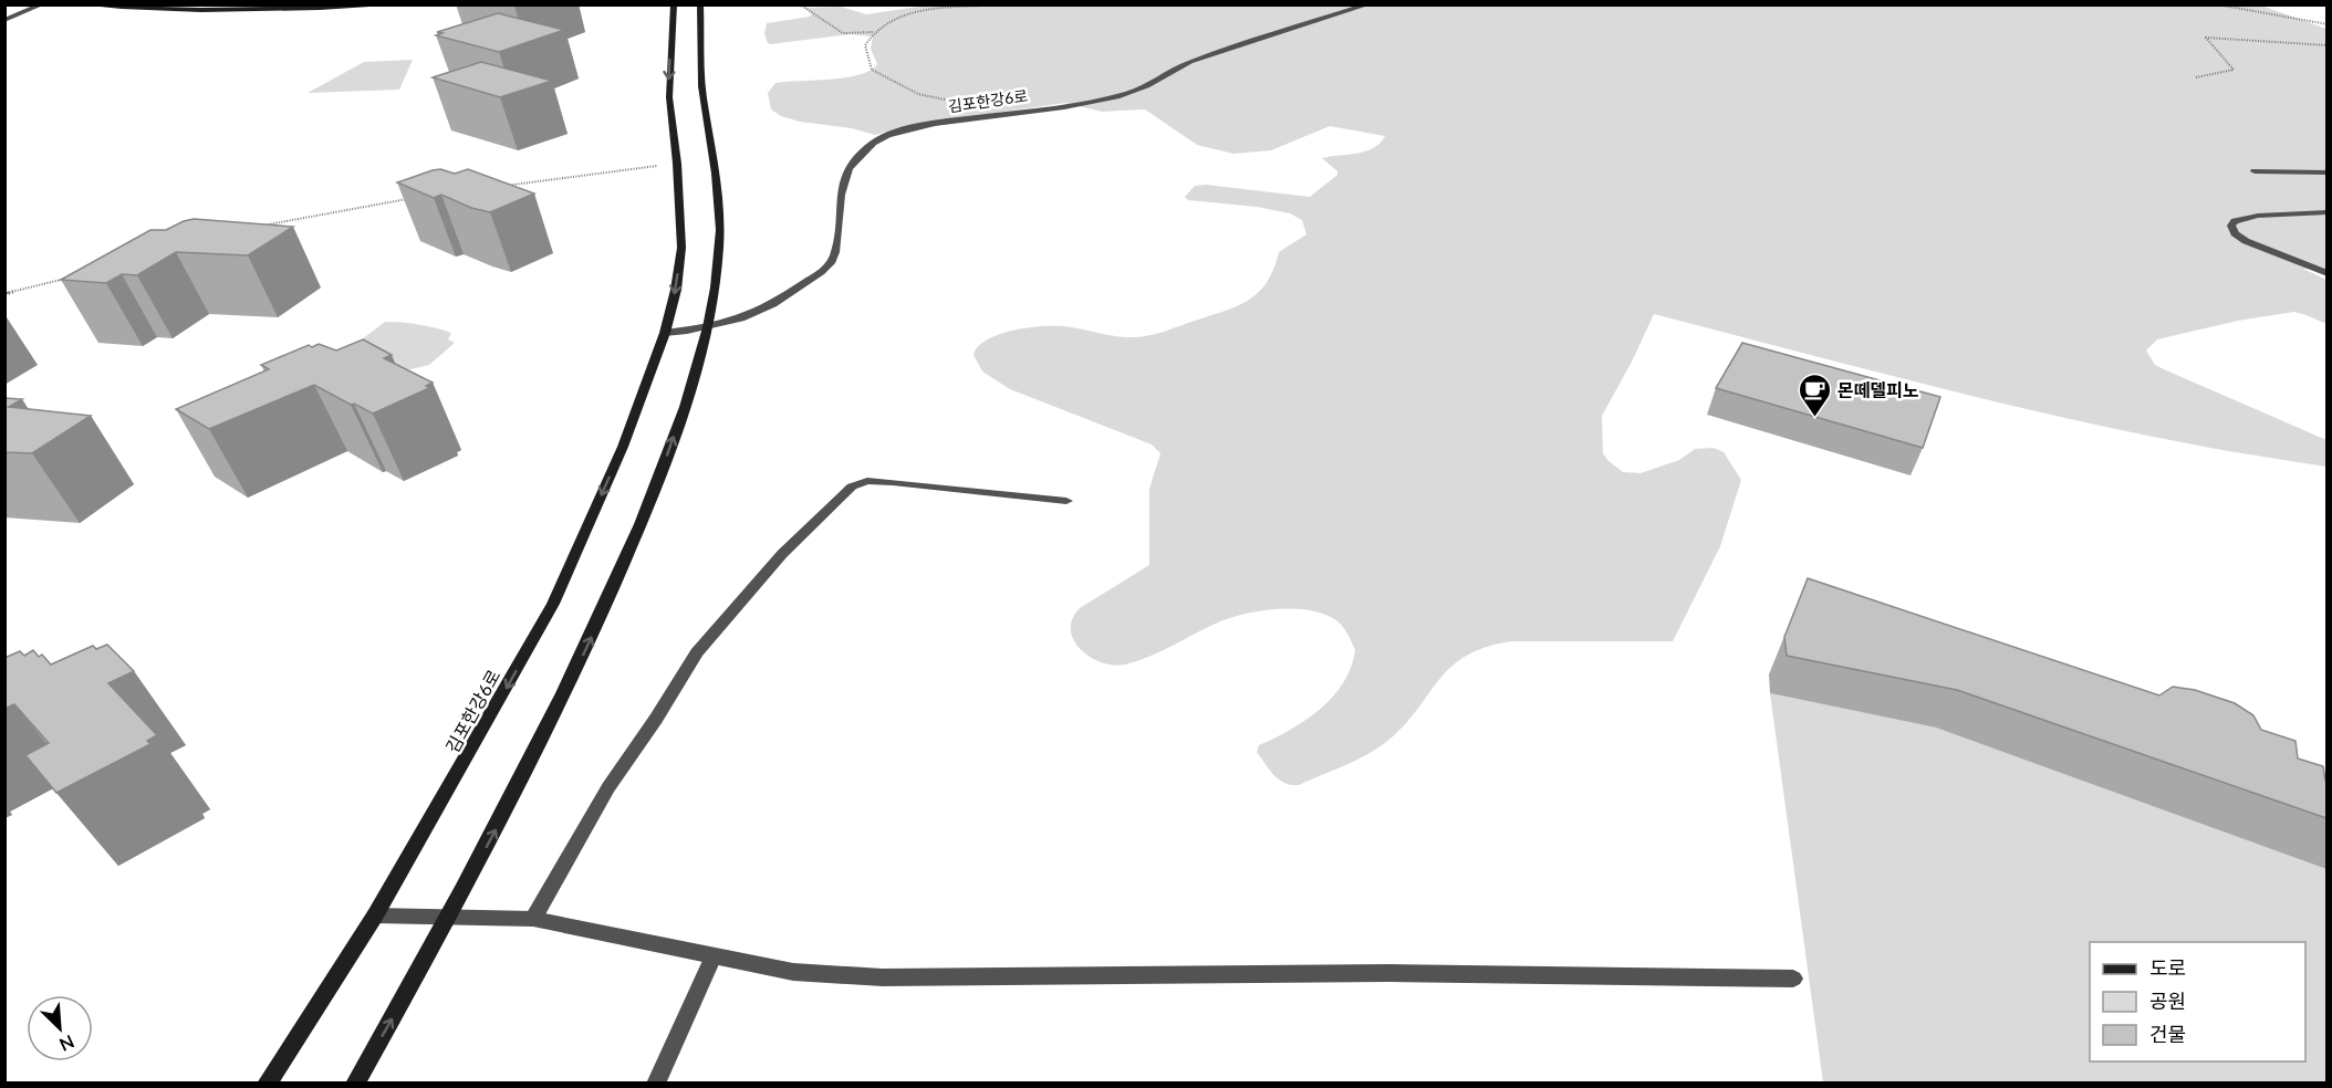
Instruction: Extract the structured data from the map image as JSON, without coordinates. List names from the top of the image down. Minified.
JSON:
{"streets":{"street":["김포한강6로"]},"places":{"cafe":["몬떼델피노"]},"legend":["도로","공원","건물"],"north":"bottom right"}
